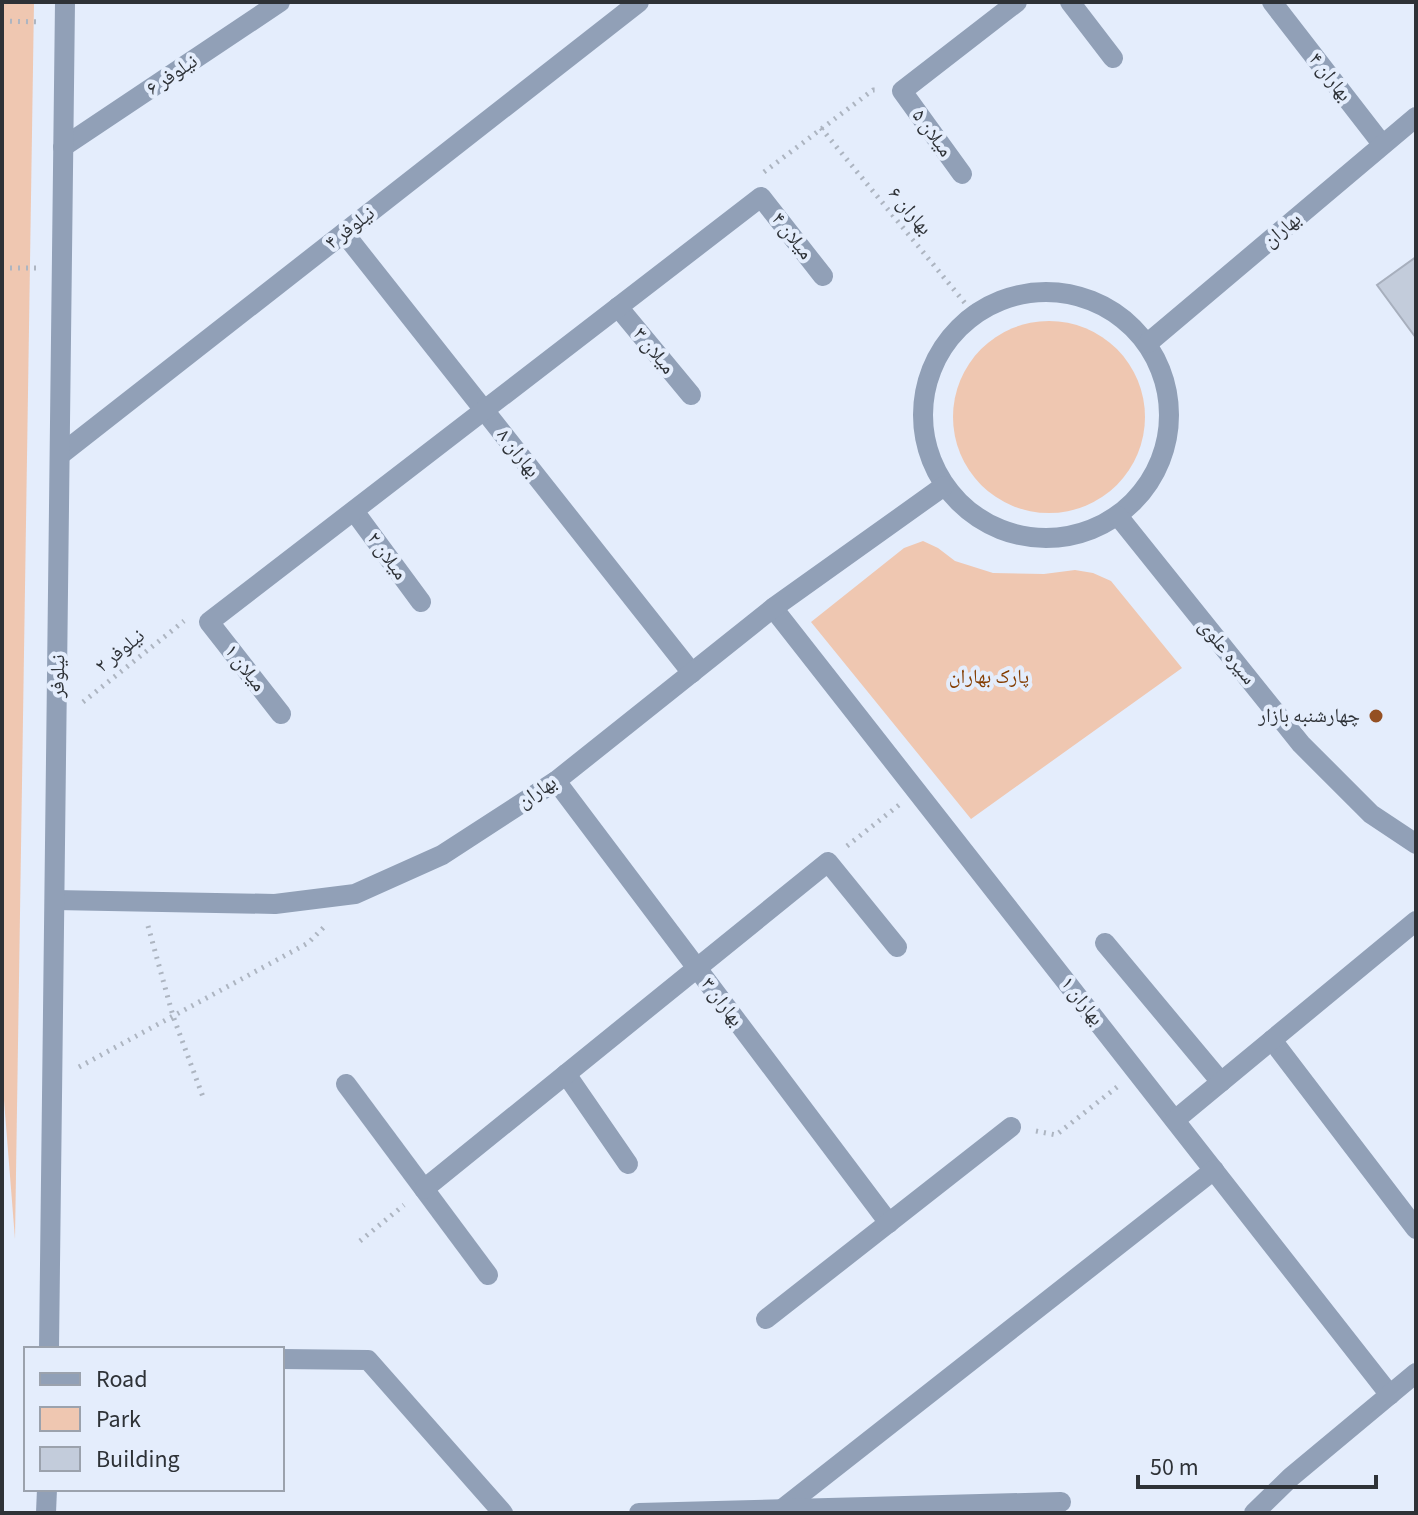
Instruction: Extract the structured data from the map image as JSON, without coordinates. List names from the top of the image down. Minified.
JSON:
{"streets":{"street":["نیلوفر ۶","بهاران ۴","میلان ۵","نیلوفر ۴","بهاران","میلان ۴","میلان ۳","بهاران ۸","میلان ۲","سیره علوی","میلان ۱","نیلوفر","بهاران ۱","بهاران ۳"],"path":["بهاران ۶","نیلوفر ۲"]},"crossings":[["نیلوفر ۶","نیلوفر"],["بهاران ۴","بهاران"],["بهاران ۶","بهاران"],["بهاران ۶","سیره علوی"],["نیلوفر ۴","بهاران ۸"],["نیلوفر ۴","نیلوفر"],["بهاران","بهاران ۸"],["بهاران","سیره علوی"],["بهاران","نیلوفر"],["بهاران","بهاران ۱"],["بهاران","بهاران ۳"],["نیلوفر ۲","میلان ۱"],["نیلوفر ۲","نیلوفر"]],"parks":["پارک بهاران"],"places":["چهارشنبه بازار"],"legend":["Road","Park","Building"],"scale_bar":"50 m"}
